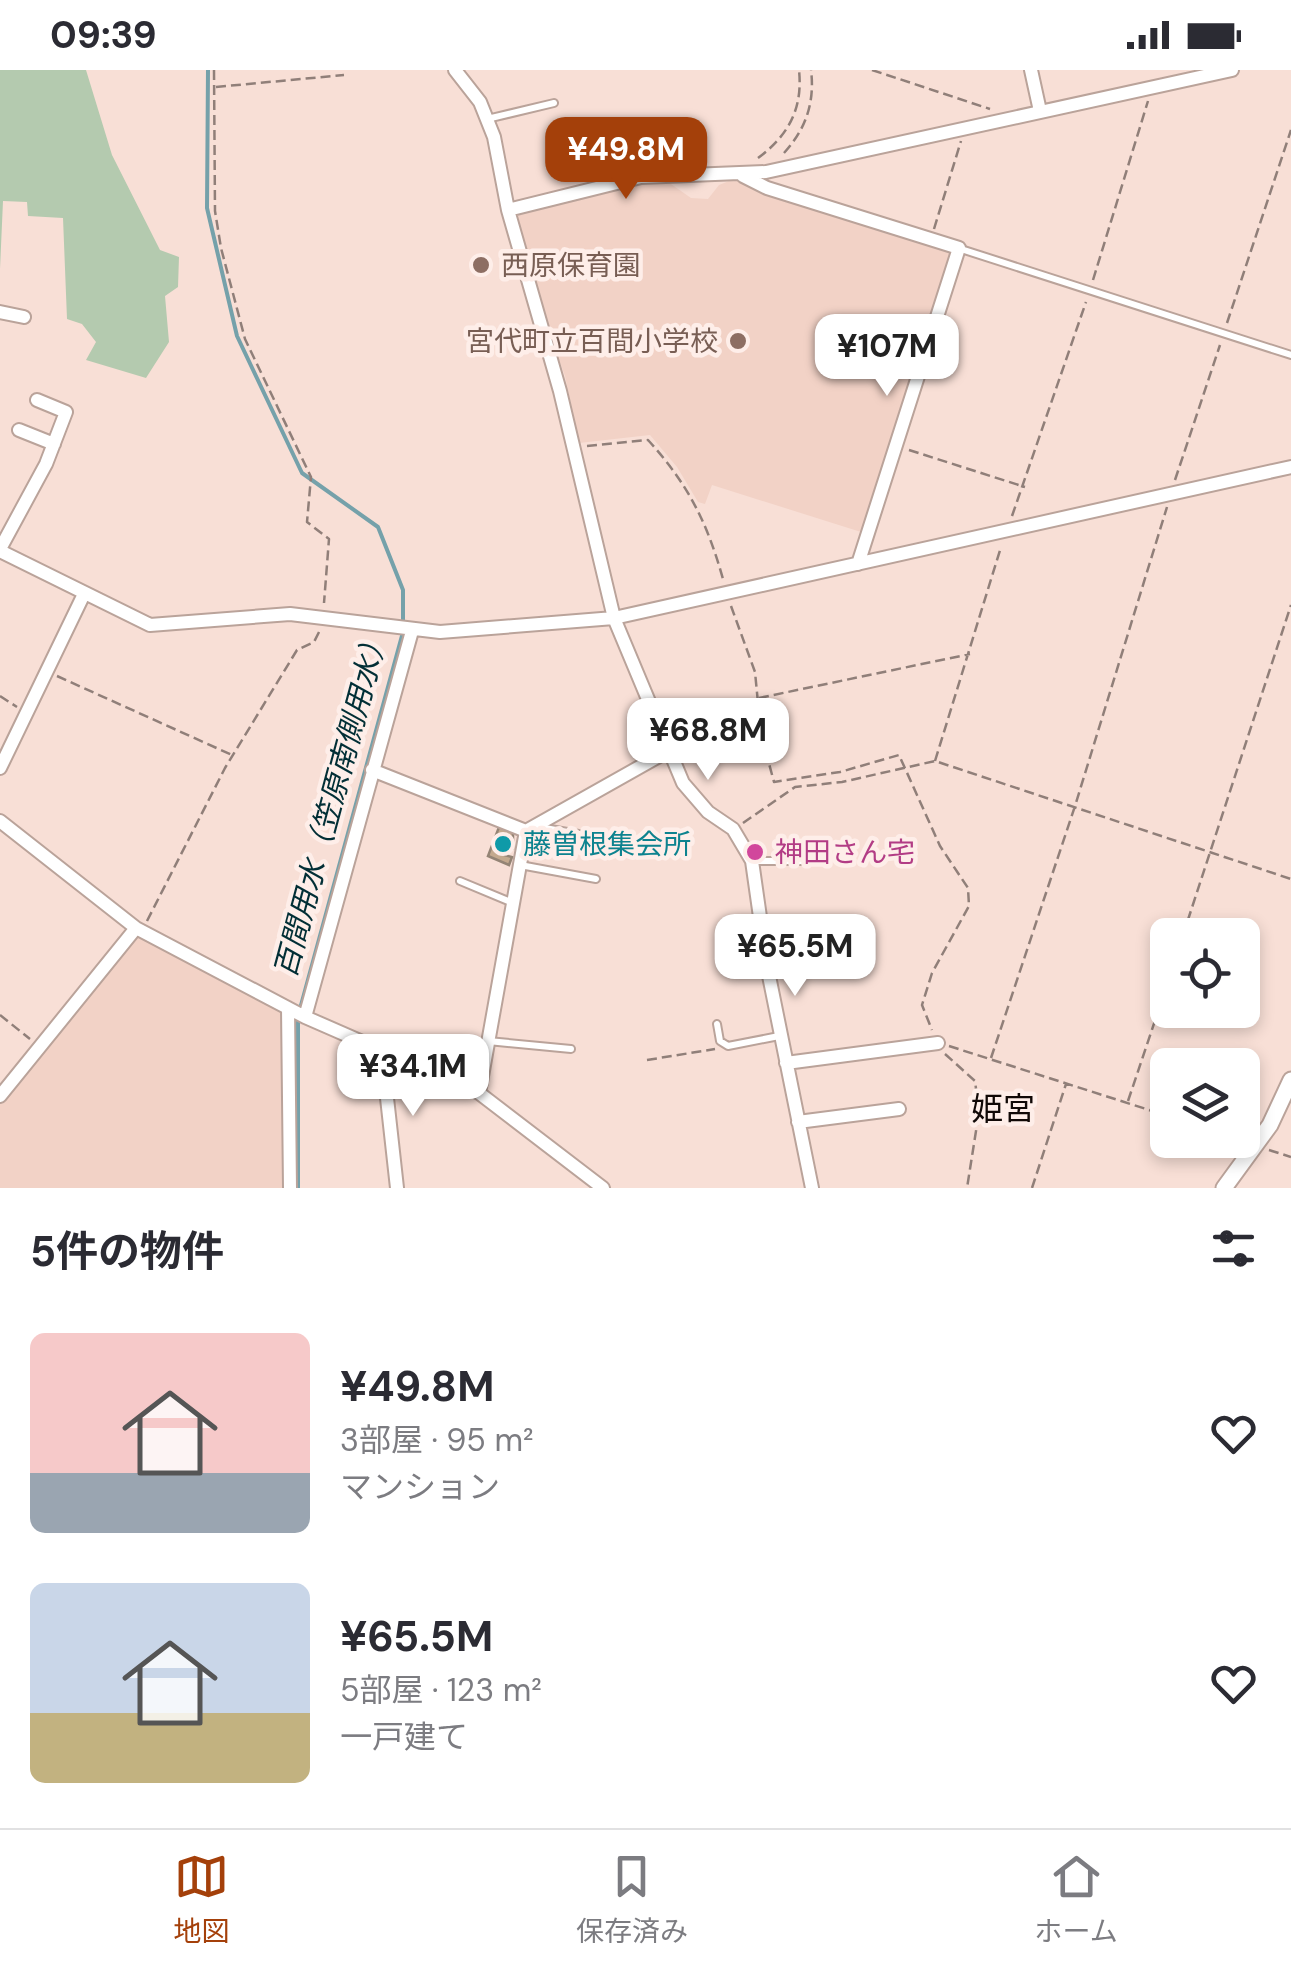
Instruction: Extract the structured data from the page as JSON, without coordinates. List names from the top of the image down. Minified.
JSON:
{"districts":["姫宮"],"water":["百間用水（笠原南側用水）"],"places":["西原保育園","宮代町立百間小学校","藤曽根集会所","神田さん宅"],"page":{"status":"09:39","price":["¥49.8M","¥107M","¥68.8M","¥65.5M","¥34.1M"],"heading":"5件の物件","list":[{"name":"¥49.8M","note":"3部屋 · 95 m² · マンション"},{"name":"¥65.5M","note":"5部屋 · 123 m² · 一戸建て"}],"tabs":["地図","保存済み","ホーム"]}}
